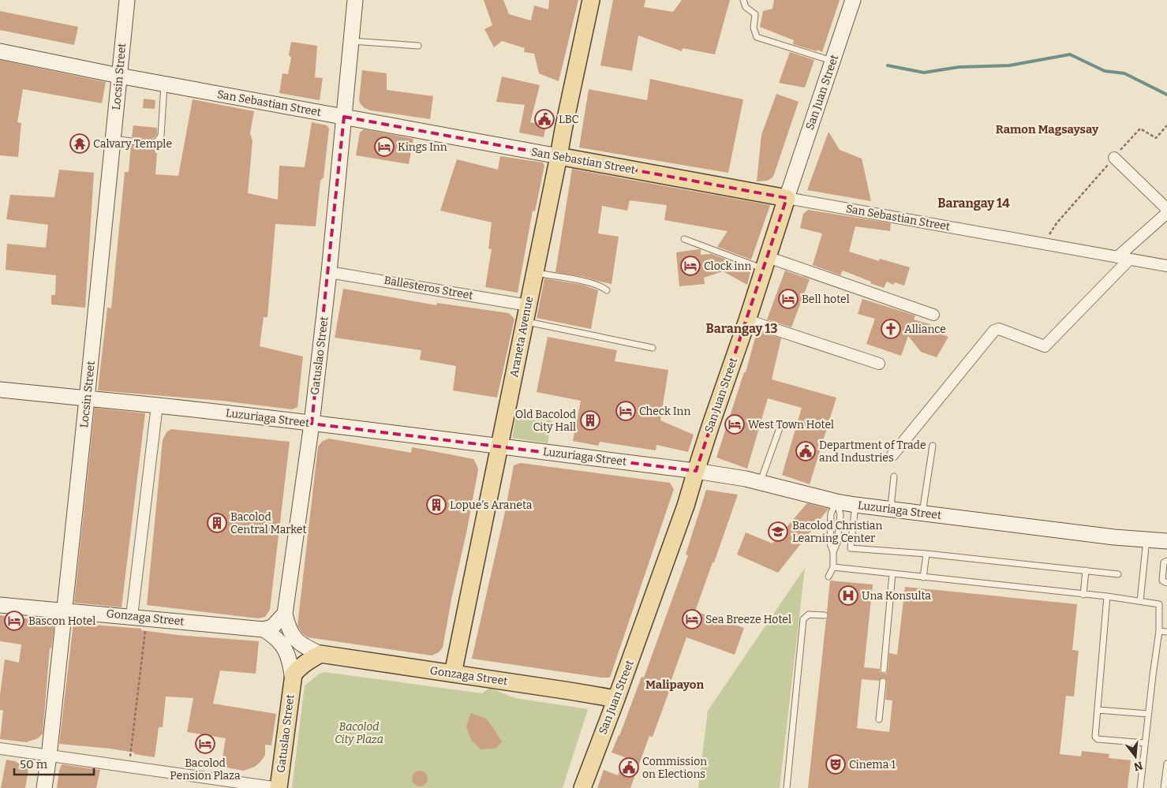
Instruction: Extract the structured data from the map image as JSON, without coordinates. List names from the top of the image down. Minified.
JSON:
{"streets":{"main road":["San Juan Street","San Sebastian Street","Araneta Avenue","Gatuslao Street","Gonzaga Street"],"street":["Locsin Street","Ballesteros Street","Luzuriaga Street"]},"crossings":[["Locsin Street","San Sebastian Street"],["Locsin Street","Luzuriaga Street"],["Locsin Street","Gonzaga Street"],["San Juan Street","San Sebastian Street"],["San Juan Street","Luzuriaga Street"],["San Juan Street","Gonzaga Street"],["San Sebastian Street","Araneta Avenue"],["San Sebastian Street","Gatuslao Street"],["Ballesteros Street","Araneta Avenue"],["Ballesteros Street","Gatuslao Street"],["Araneta Avenue","Luzuriaga Street"],["Araneta Avenue","Gonzaga Street"],["Gatuslao Street","Luzuriaga Street"],["Gatuslao Street","Gonzaga Street"]],"districts":["Ramon Magsaysay","Barangay 14","Barangay 13","Malipayon"],"parks":["Bacolod City Plaza"],"places":{"public building":["LBC","Department of Trade and Industries","Commission on Elections"],"temple":["Calvary Temple"],"hotel":["Kings Inn","Clock inn","Bell hotel","Check Inn","West Town Hotel","Sea Breeze Hotel","Bascon Hotel","Bacolod Pension Plaza"],"church":["Alliance"],"building":["Old Bacolod City Hall","Lopue's Araneta","Bacolod Central Market"],"school or university":["Bacolod Christian Learning Center"],"hospital":["Una Konsulta"],"theatre":["Cinema 1"]},"scale_bar":"50 m","north":"bottom"}
